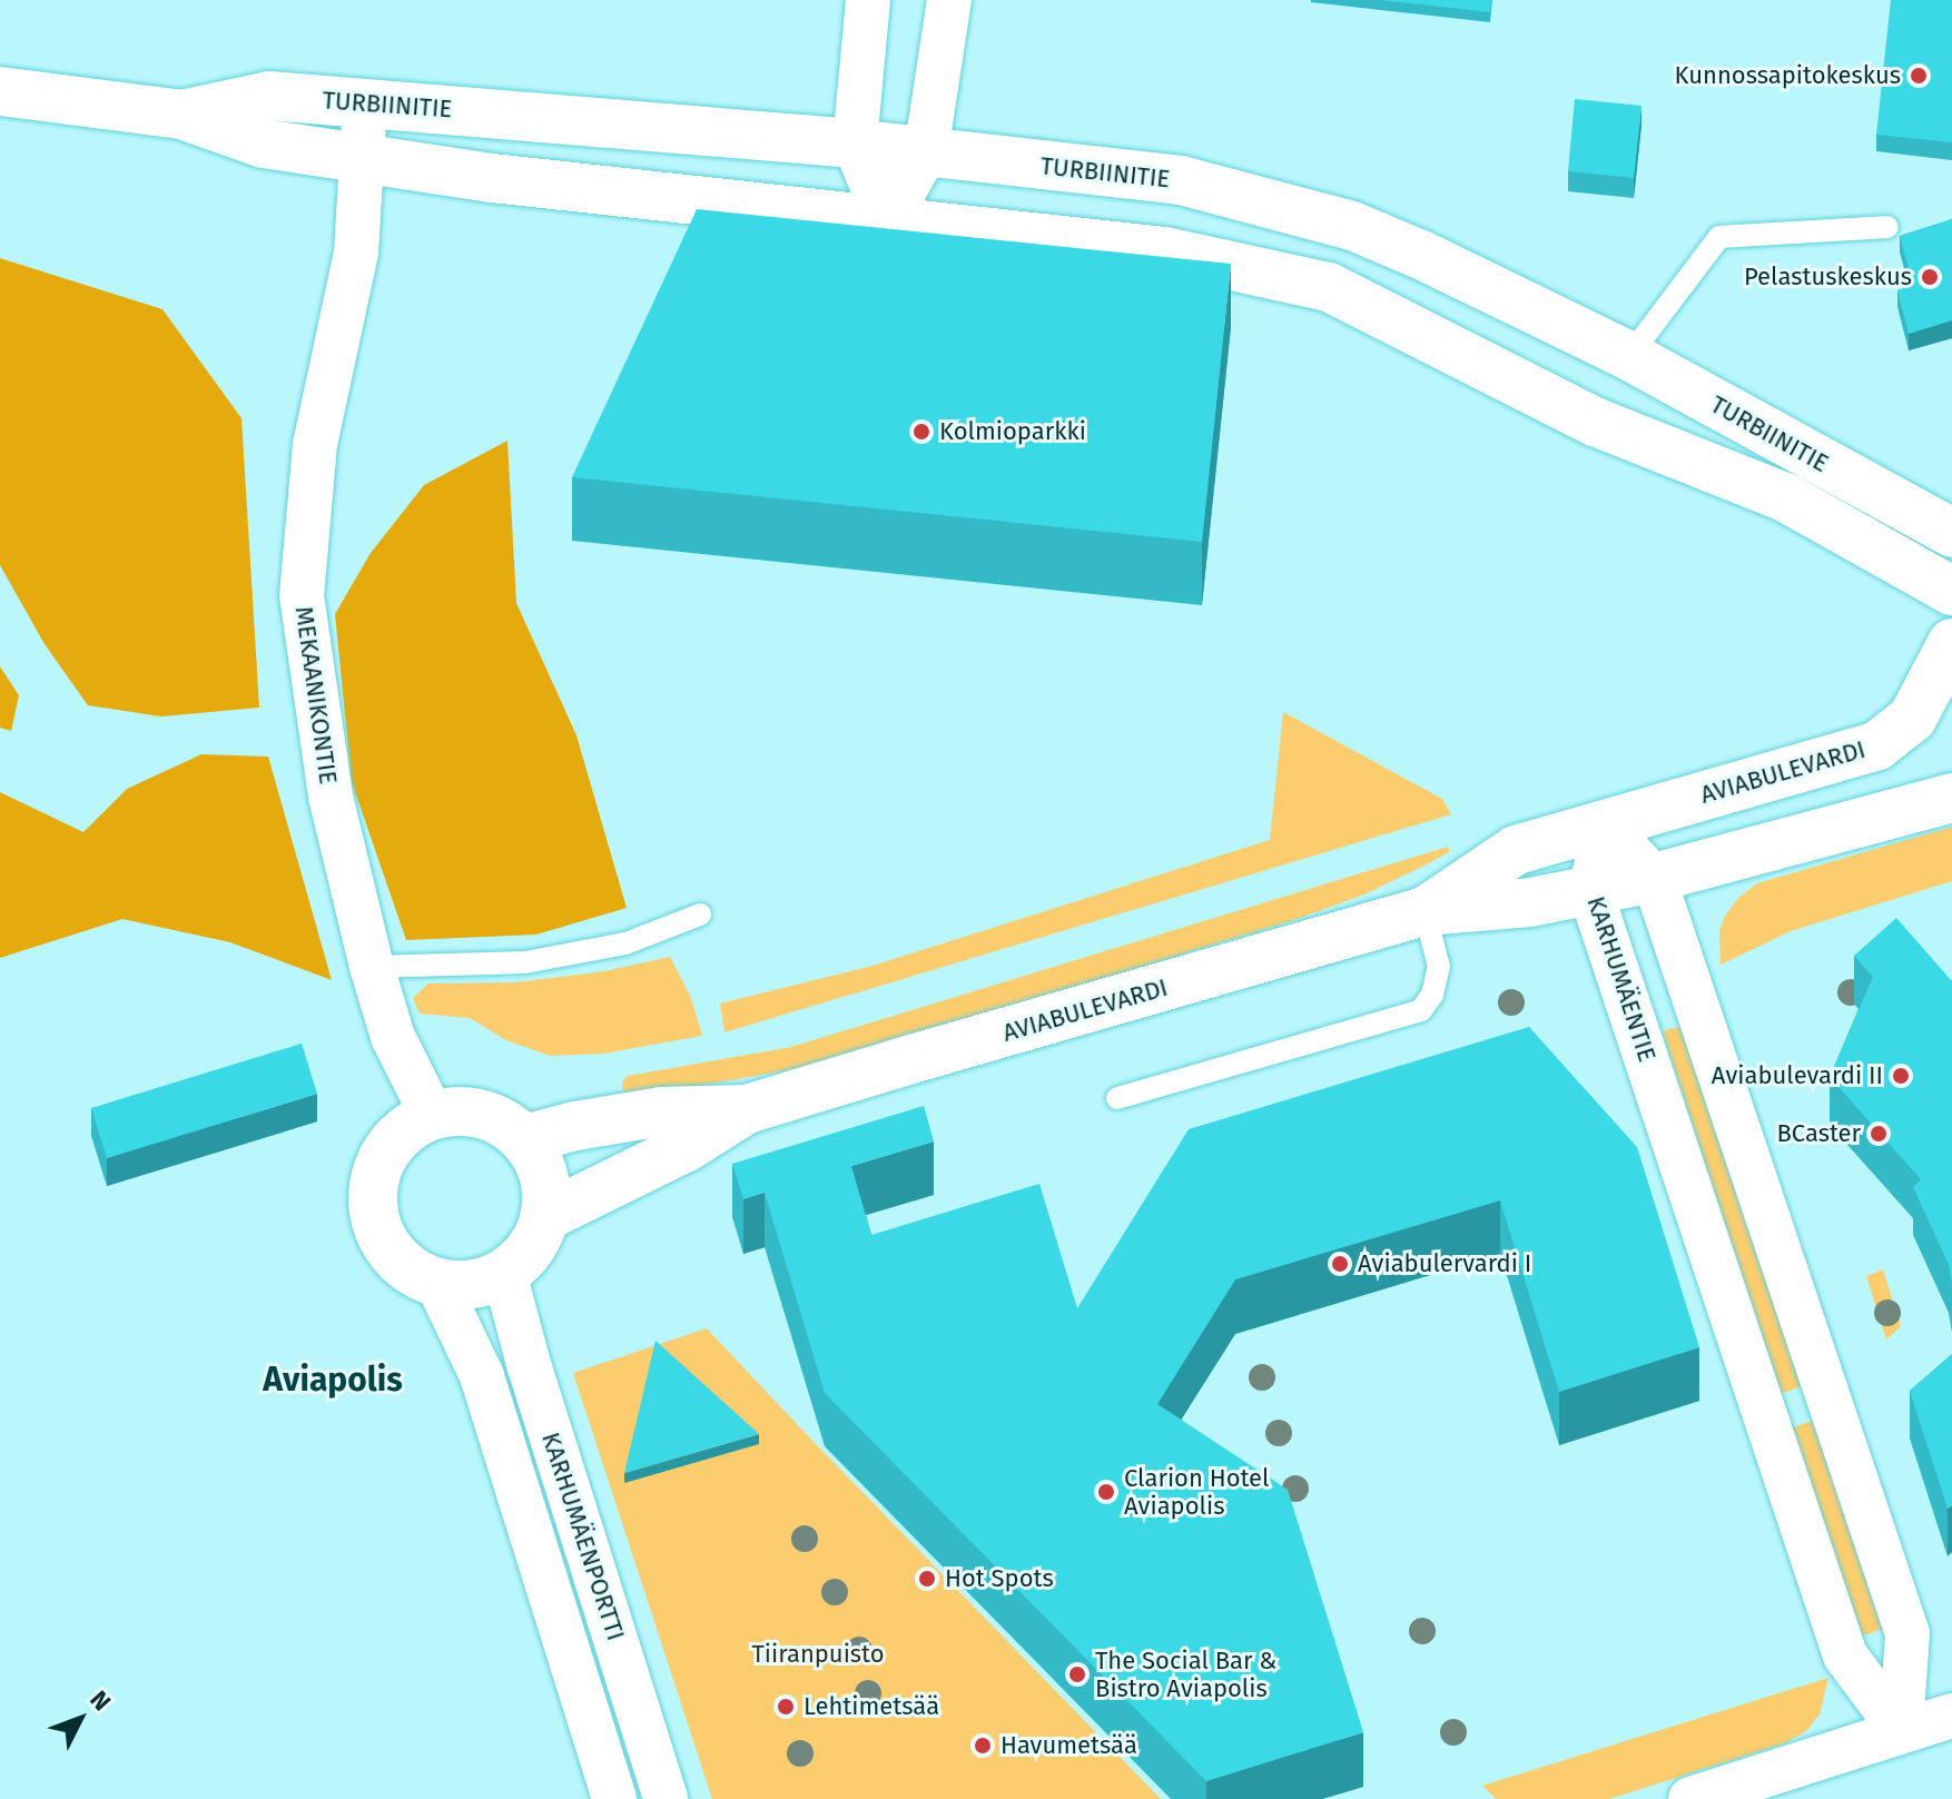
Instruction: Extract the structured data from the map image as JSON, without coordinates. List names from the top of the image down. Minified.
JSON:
{"streets":{"street":["TURBIINITIE","MEKAANIKONTIE","AVIABULEVARDI","KARHUMÄENTIE","KARHUMÄENPORTTI"]},"crossings":[["TURBIINITIE","MEKAANIKONTIE"],["MEKAANIKONTIE","AVIABULEVARDI"],["MEKAANIKONTIE","KARHUMÄENPORTTI"],["AVIABULEVARDI","KARHUMÄENTIE"],["AVIABULEVARDI","KARHUMÄENPORTTI"]],"districts":["Aviapolis"],"parks":["Tiiranpuisto"],"places":["Kunnossapitokeskus","Pelastuskeskus","Kolmioparkki","Aviabulevardi II","BCaster","Aviabulervardi I","Clarion Hotel Aviapolis","Hot Spots","The Social Bar & Bistro Aviapolis","Lehtimetsää","Havumetsää"],"north":"top right"}
